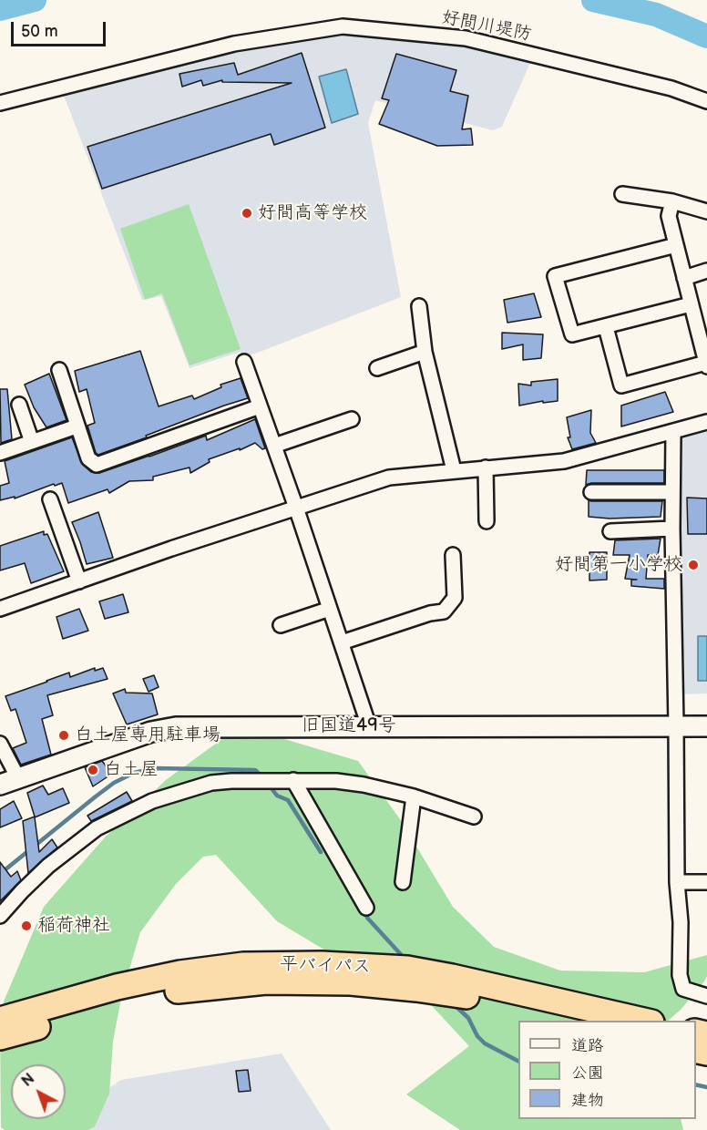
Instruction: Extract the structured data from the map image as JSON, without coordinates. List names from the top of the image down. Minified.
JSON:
{"streets":{"highway":["平バイパス"],"street":["好間川堤防","旧国道49号"]},"places":["好間高等学校","好間第一小学校","白土屋専用駐車場","白土屋","稲荷神社"],"legend":["道路","公園","建物"],"scale_bar":"50 m","north":"top left"}
